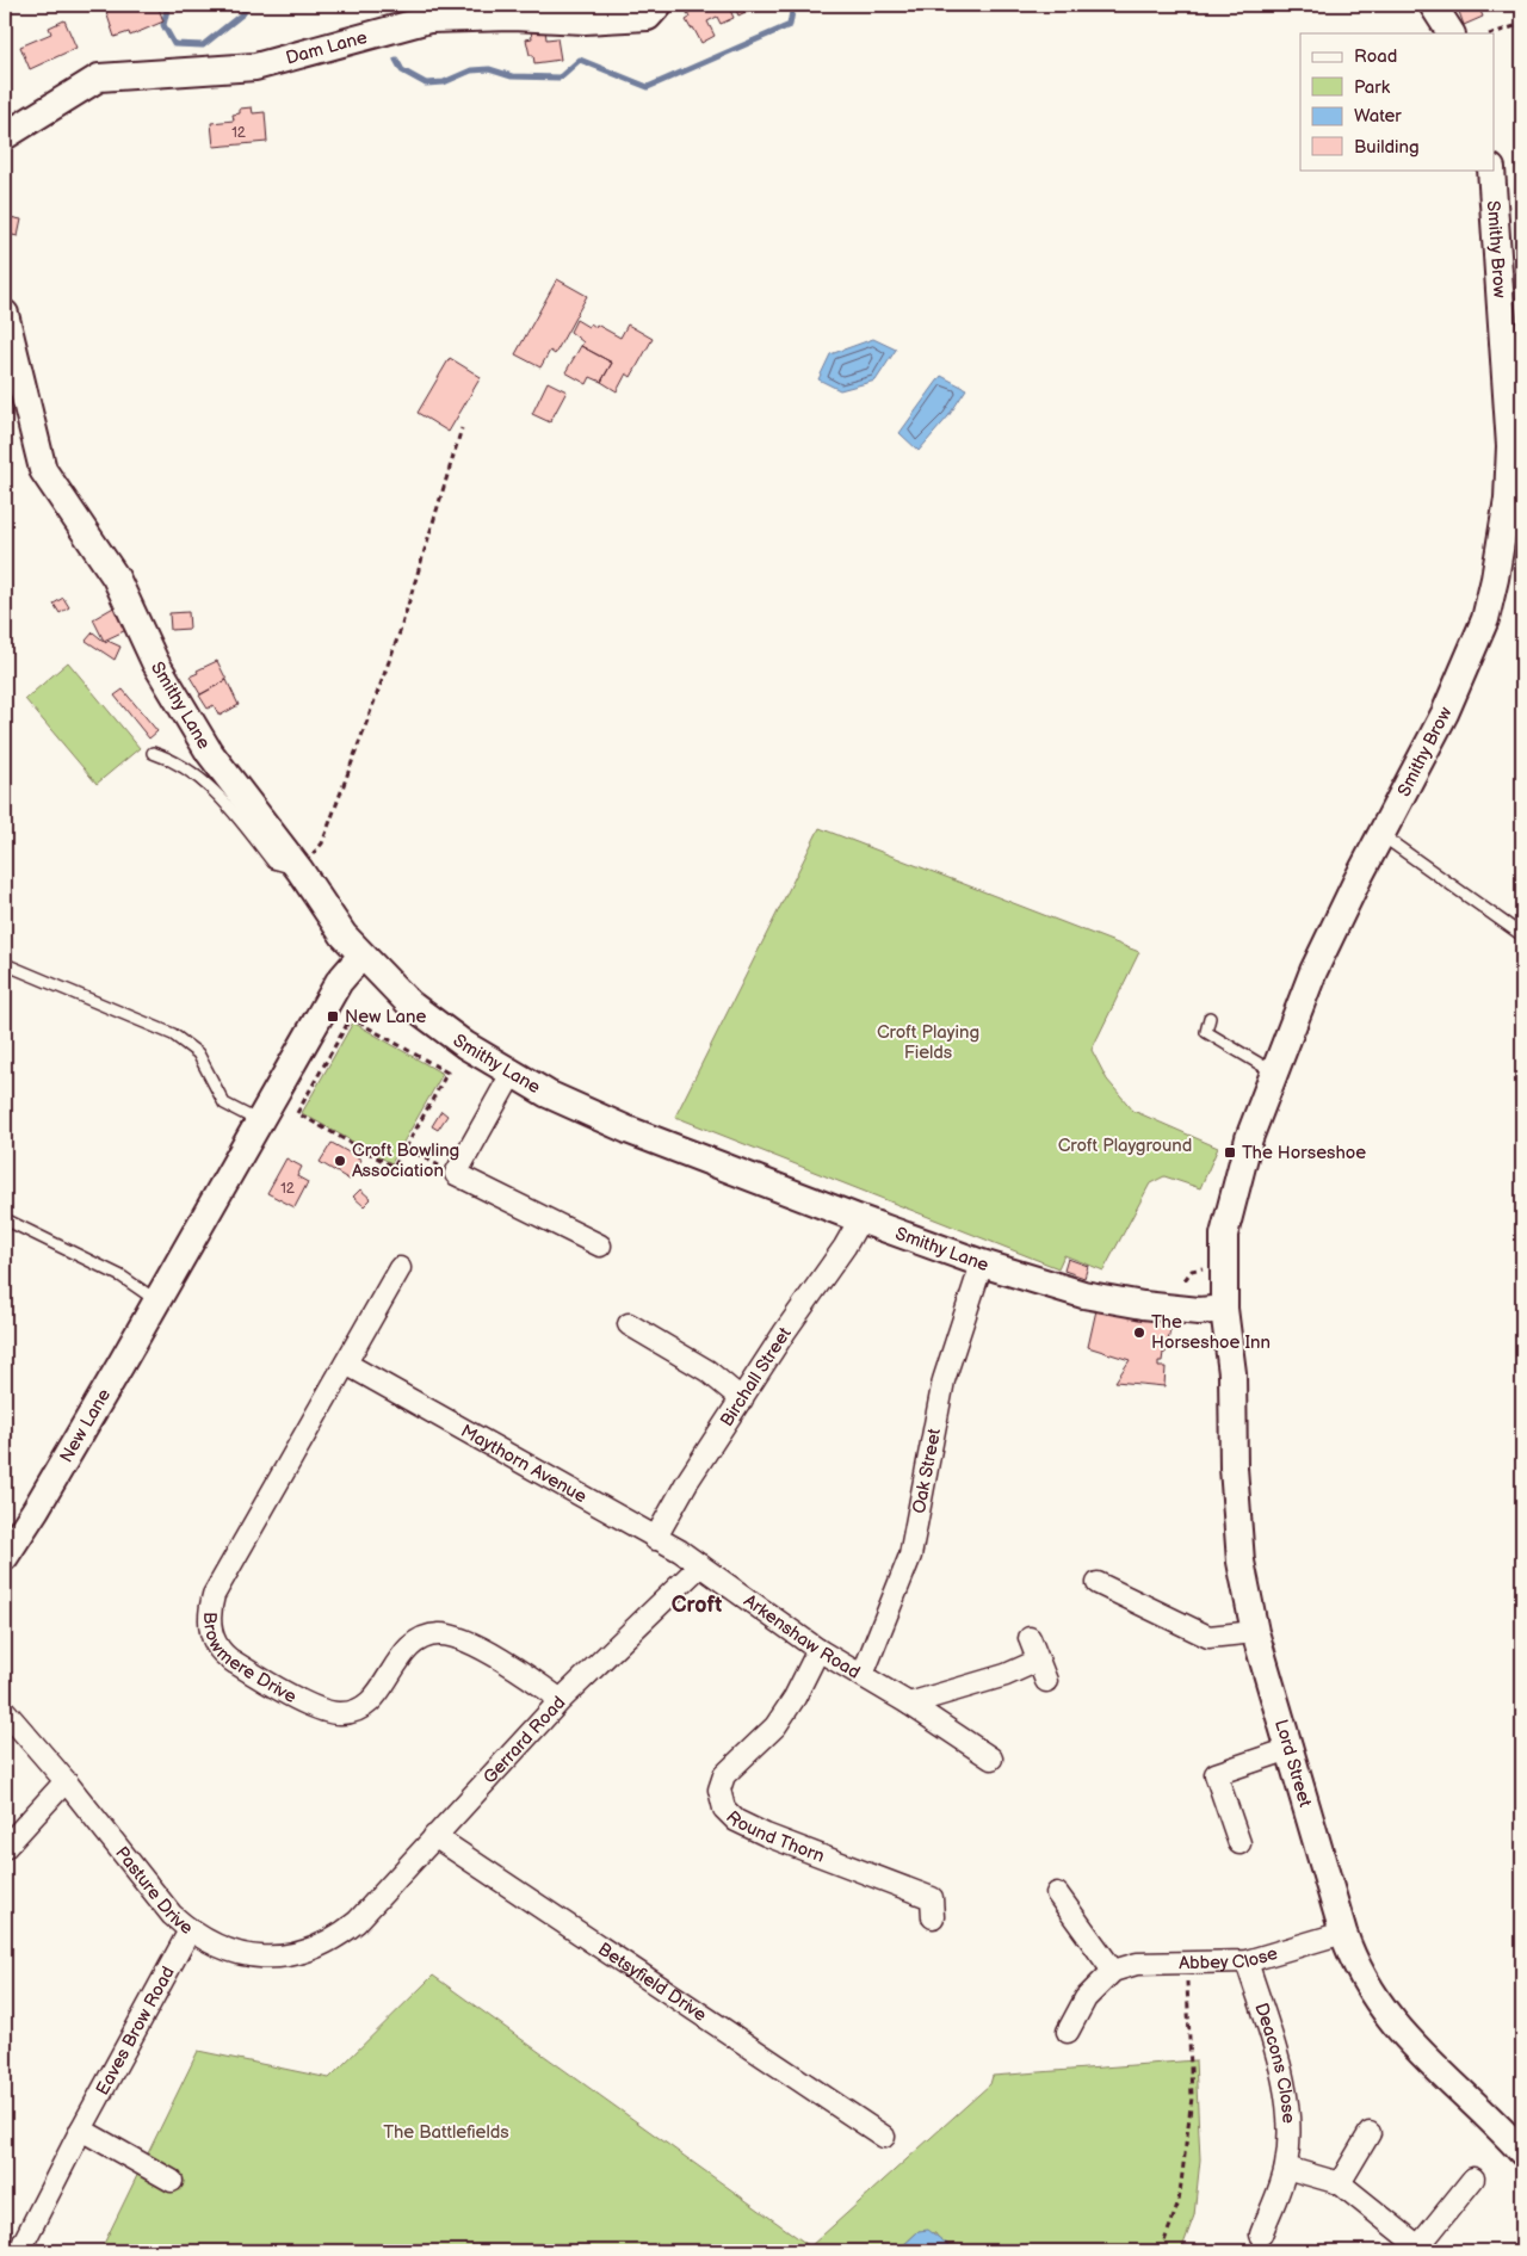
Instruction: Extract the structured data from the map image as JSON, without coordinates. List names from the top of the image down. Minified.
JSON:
{"streets":{"street":["Dam Lane","Smithy Brow","Smithy Lane","Birchall Street","New Lane","Maythorn Avenue","Oak Street","Arkenshaw Road","Browmere Drive","Gerrard Road","Lord Street","Round Thorn","Pasture Drive","Abbey Close","Betsyfield Drive","Eaves Brow Road","Deacons Close"]},"crossings":[["Smithy Brow","Smithy Lane"],["Smithy Brow","Lord Street"],["Smithy Lane","Birchall Street"],["Smithy Lane","New Lane"],["Smithy Lane","Oak Street"],["Smithy Lane","Lord Street"],["Birchall Street","Maythorn Avenue"],["Maythorn Avenue","Arkenshaw Road"],["Maythorn Avenue","Browmere Drive"],["Maythorn Avenue","Gerrard Road"],["Oak Street","Arkenshaw Road"],["Arkenshaw Road","Gerrard Road"],["Arkenshaw Road","Round Thorn"],["Browmere Drive","Gerrard Road"],["Gerrard Road","Pasture Drive"],["Gerrard Road","Betsyfield Drive"],["Lord Street","Abbey Close"],["Pasture Drive","Eaves Brow Road"],["Abbey Close","Deacons Close"]],"districts":["Croft"],"parks":["Croft Playing Fields","Croft Playground","The Battlefields"],"places":{"transit":["New Lane","The Horseshoe"],"other":["Croft Bowling Association","The Horseshoe Inn"]},"house_numbers":["12","12"],"legend":["Road","Park","Water","Building"]}
